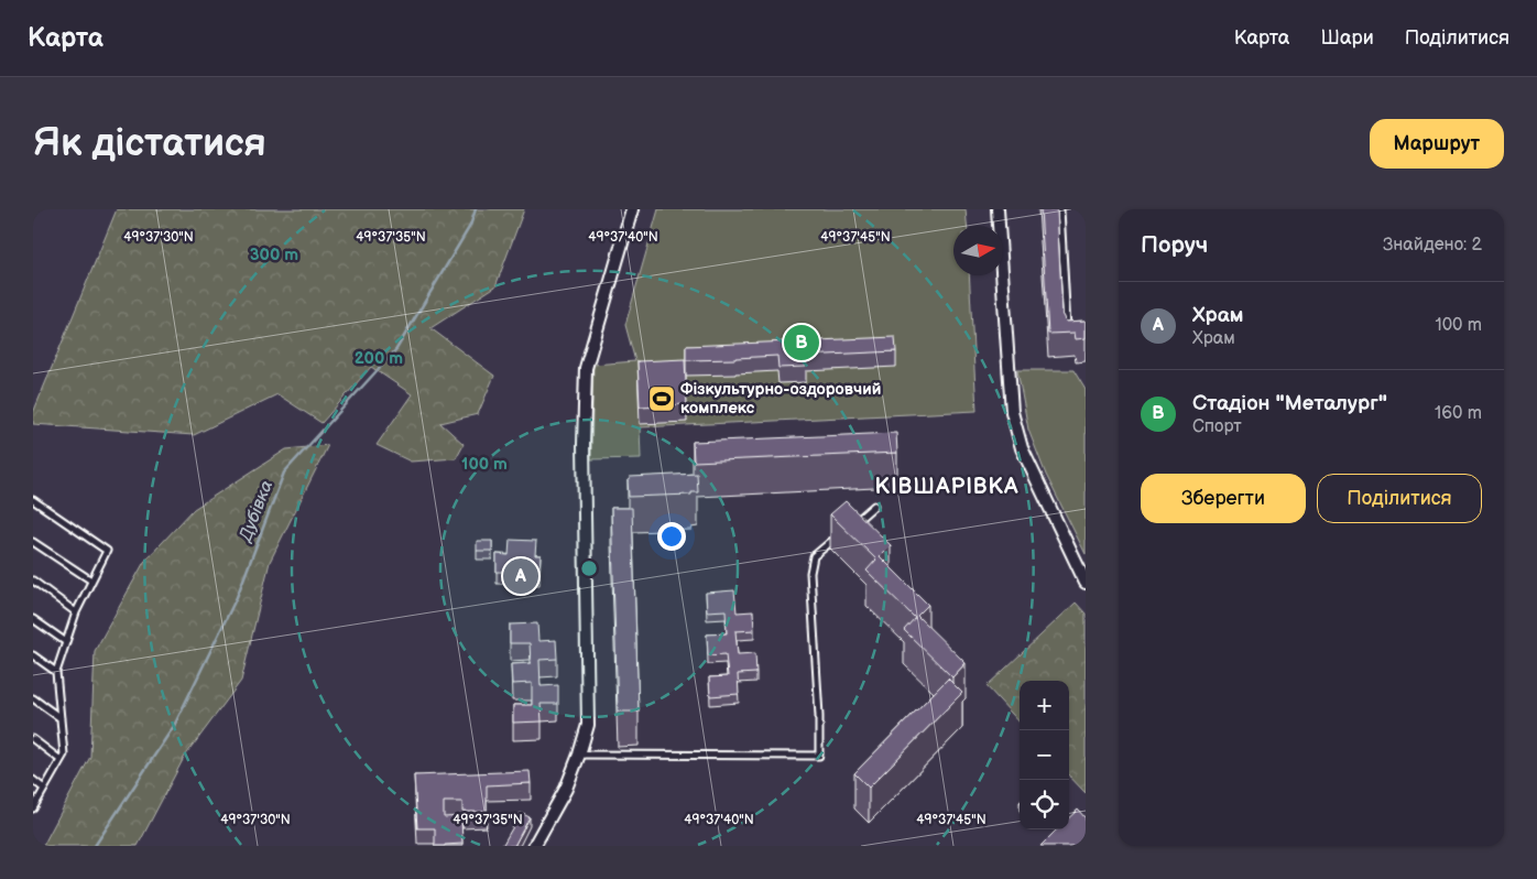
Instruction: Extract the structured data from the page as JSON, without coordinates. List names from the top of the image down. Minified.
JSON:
{"districts":["КІВШАРІВКА"],"water":["Дубівка"],"places":{"sports":["Фізкультурно-оздоровчий комплекс"]},"north":"right","page":{"header":"Карта","nav":["Карта","Шари","Поділитися"],"buttons":["Маршрут",["Зберегти","Поділитися"]],"title":"Як дістатися","heading":["Поруч","Знайдено: 2"],"list":[{"mark":"A","name":"Храм","note":"Храм","value":"100 m"},{"mark":"B","name":"Стадіон \"Металург\"","note":"Спорт","value":"160 m"}],"pins":["B","A"],"map_buttons":["+","−"]},"coordinates":["49°37'30\"N","49°37'35\"N","49°37'40\"N","49°37'45\"N"],"rings":["300 m","200 m","100 m"]}
